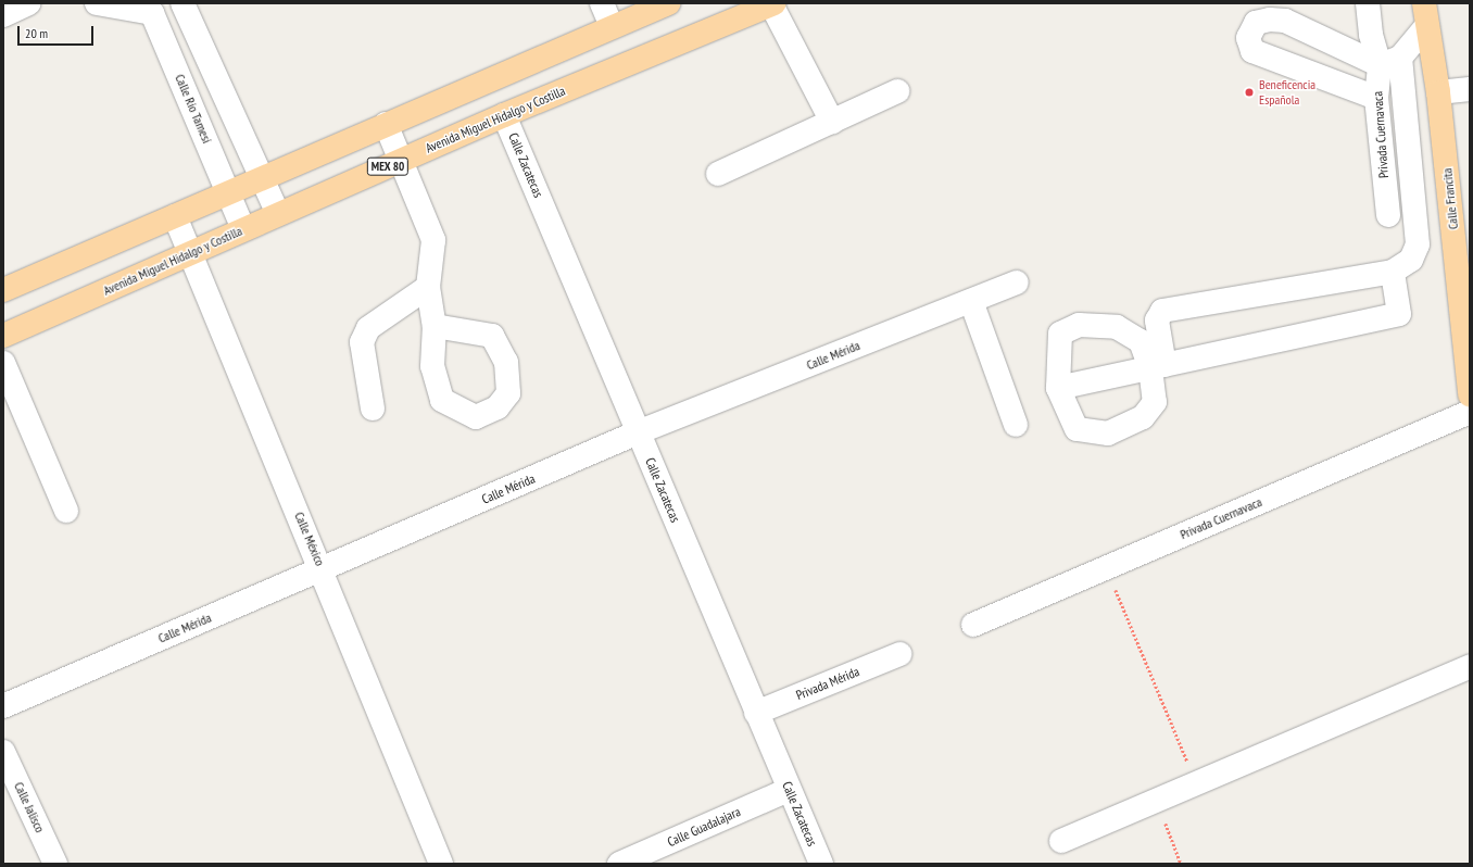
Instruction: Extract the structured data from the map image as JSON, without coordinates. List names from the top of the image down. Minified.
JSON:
{"streets":{"main road":["Avenida Miguel Hidalgo y Costilla","MEX 80","Calle Francita"],"street":["Calle Río Tamesí","Privada Cuernavaca","Calle Zacatecas","Calle Mérida","Calle México","Privada Mérida","Calle Jalisco","Calle Guadalajara"]},"crossings":[["Calle Río Tamesí","Avenida Miguel Hidalgo y Costilla"],["Avenida Miguel Hidalgo y Costilla","Calle Zacatecas"],["Avenida Miguel Hidalgo y Costilla","Calle México"],["Calle Zacatecas","Calle Mérida"],["Calle Zacatecas","Privada Mérida"],["Calle Zacatecas","Calle Guadalajara"],["Calle Mérida","Calle México"]],"places":["Beneficencia Española"],"scale_bar":"20 m"}
